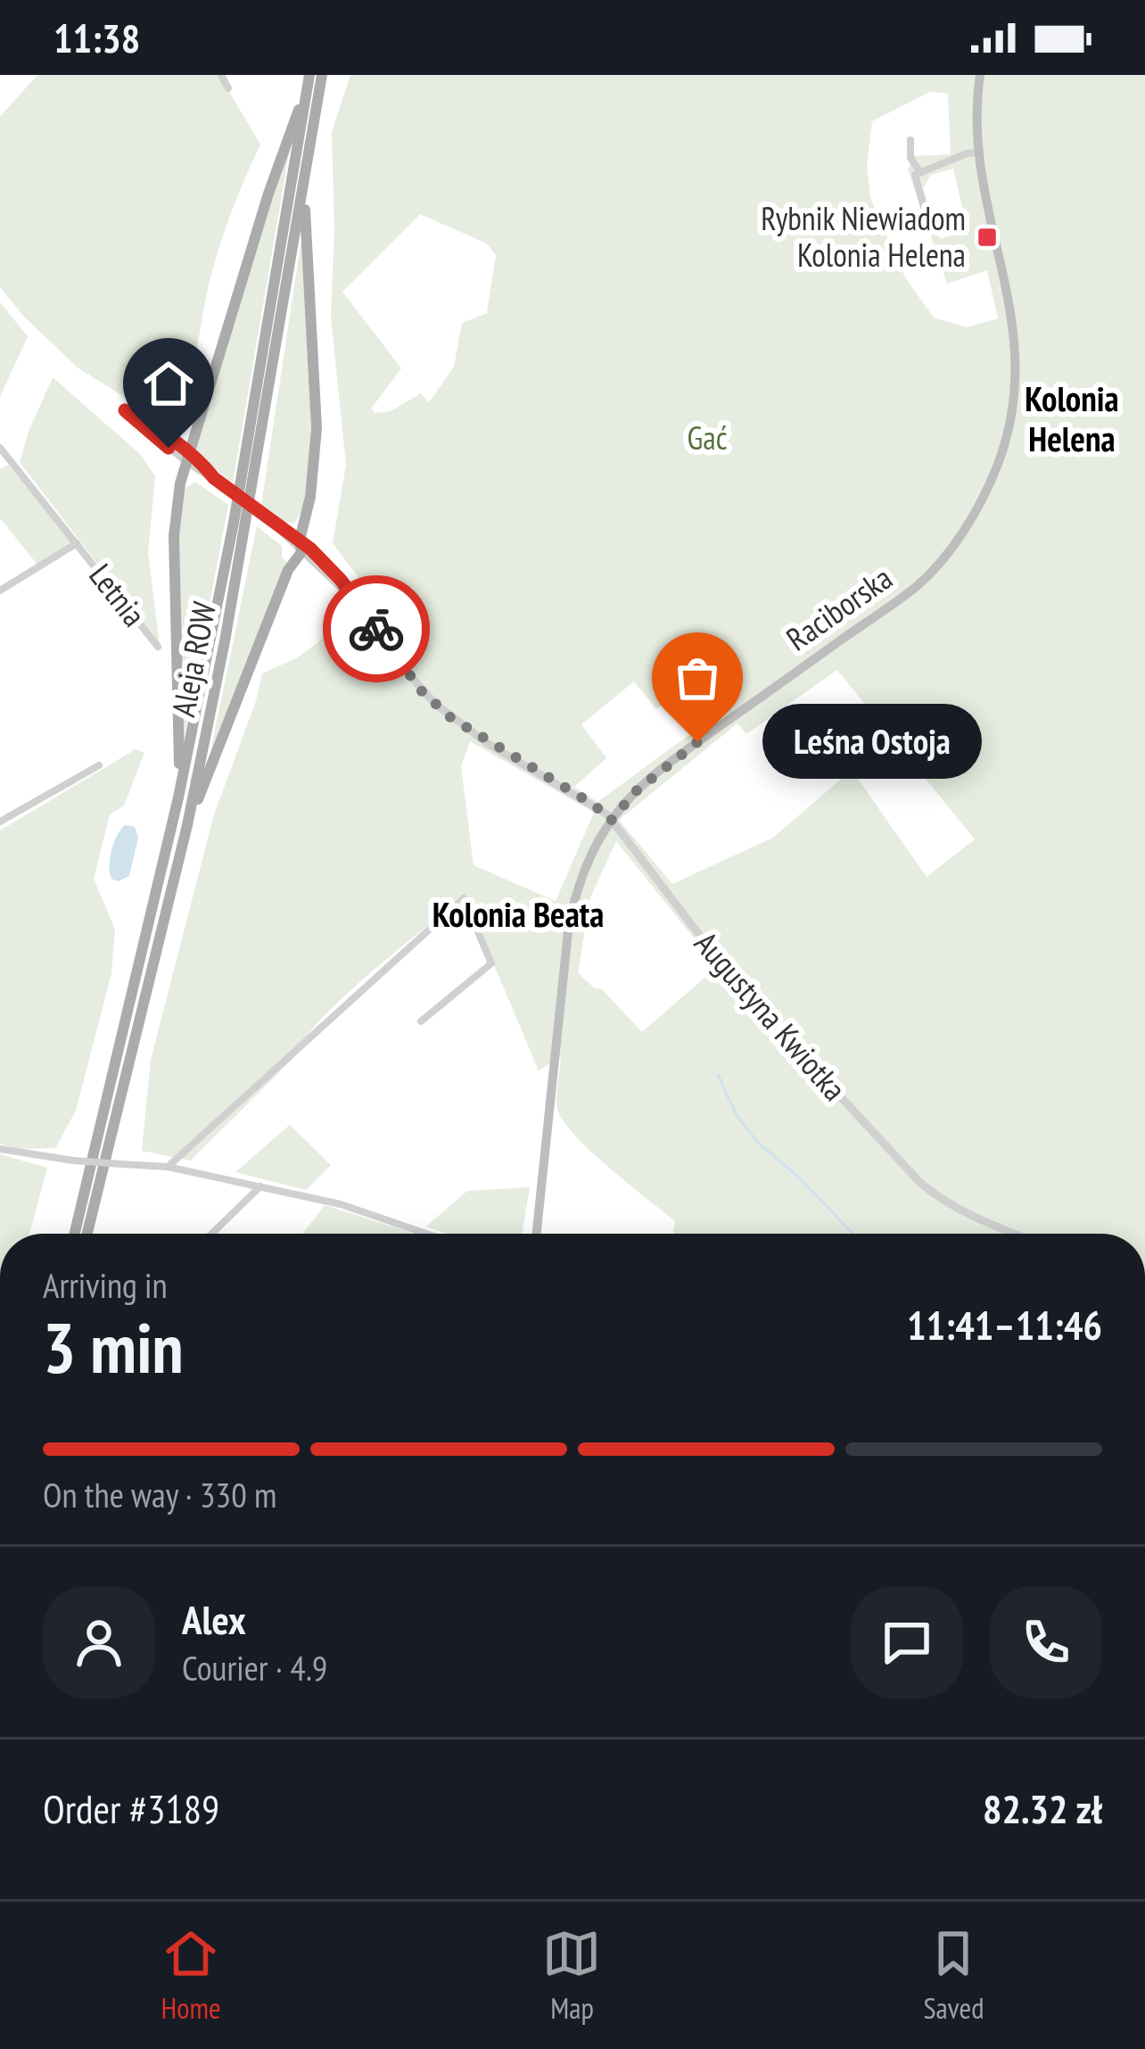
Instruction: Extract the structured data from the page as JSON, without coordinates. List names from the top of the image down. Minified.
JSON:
{"streets":{"main road":["Raciborska","Aleja ROW"],"street":["Letnia","Augustyna Kwiotka"]},"crossings":[["Raciborska","Augustyna Kwiotka"]],"districts":["Kolonia Helena","Kolonia Beata"],"parks":["Gać"],"places":{"transit":["Rybnik Niewiadom Kolonia Helena"],"other":["Leśna Ostoja"]},"page":{"status":"11:38","bubble":"Leśna Ostoja","heading":["3 min","Arriving in","11:41–11:46"],"panel":["Alex","Courier · 4.9","Order #3189","82.32 zł"],"bar":"On the way · 330 m","tabs":["Home","Map","Saved"]}}
